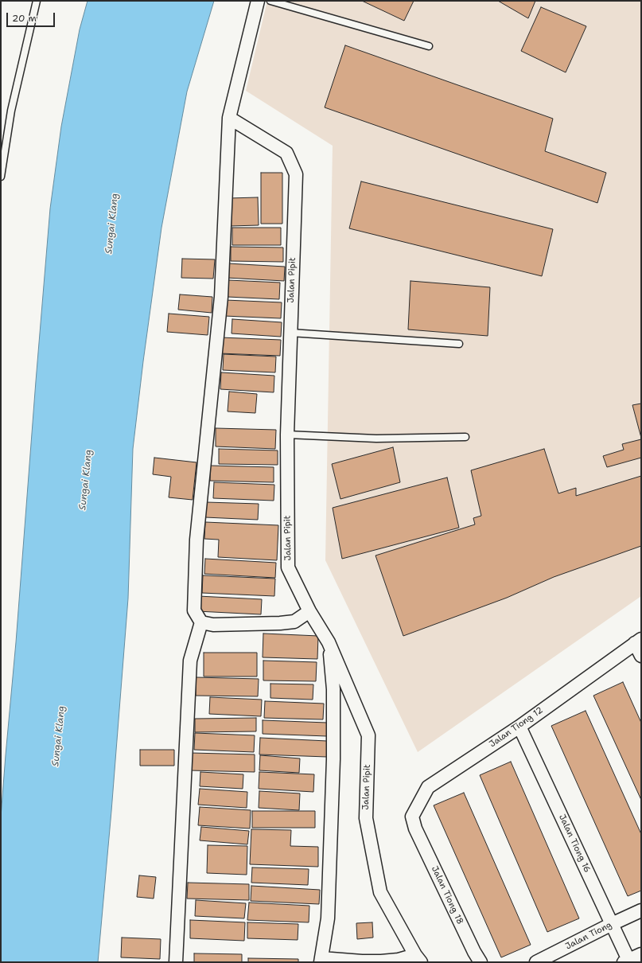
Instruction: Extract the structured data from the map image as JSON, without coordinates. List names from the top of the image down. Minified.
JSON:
{"streets":{"street":["Jalan Pipit","Jalan Tiong 12","Jalan Tiong 16","Jalan Tiong 18","Jalan Tiong"]},"crossings":[["Jalan Tiong 12","Jalan Tiong 16"],["Jalan Tiong 12","Jalan Tiong 18"],["Jalan Tiong 16","Jalan Tiong"]],"water":["Sungai Klang"],"scale_bar":"20 m"}
